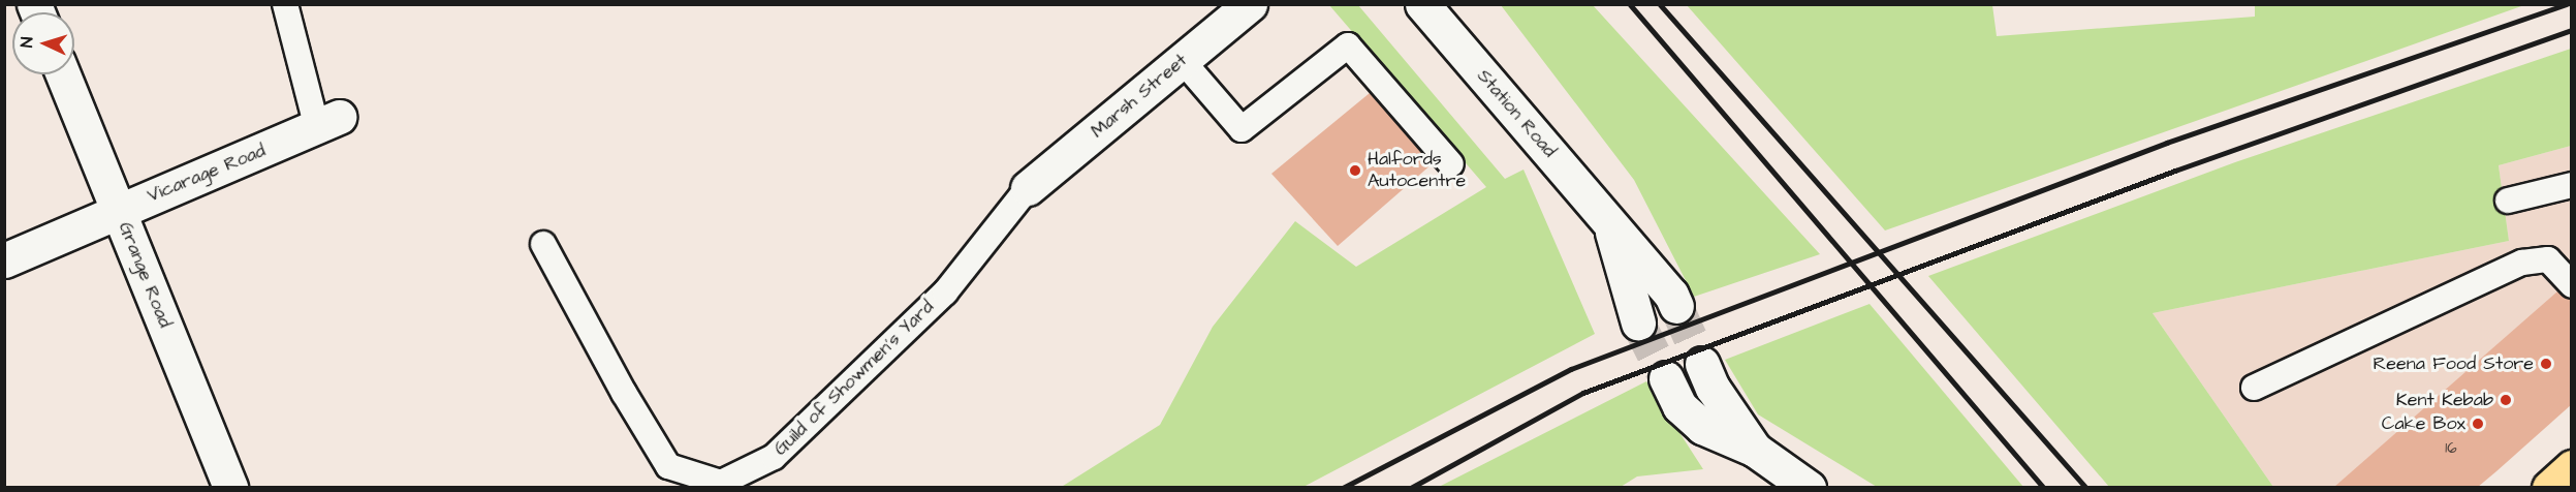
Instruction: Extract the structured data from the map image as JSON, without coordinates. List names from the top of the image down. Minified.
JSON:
{"streets":{"street":["Marsh Street","Station Road","Vicarage Road","Grange Road"],"lane":["Guild of Showmen's Yard"]},"crossings":[["Marsh Street","Guild of Showmen's Yard"],["Vicarage Road","Grange Road"]],"places":["Halfords Autocentre","Reena Food Store","Kent Kebab","Cake Box"],"house_numbers":["16"],"north":"left"}
